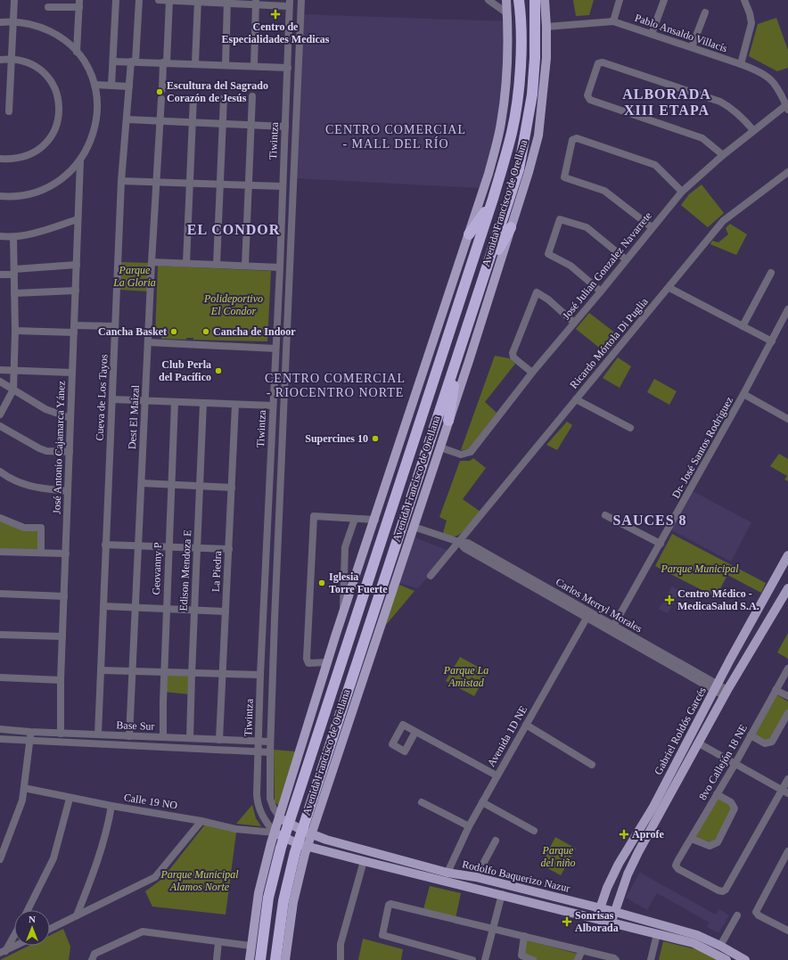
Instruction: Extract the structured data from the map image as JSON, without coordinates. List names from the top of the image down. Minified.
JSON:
{"streets":{"highway":["Avenida Francisco de Orellana"],"main road":["Gabriel Roldós Garcés","Rodolfo Baquerizo Nazur"],"street":["Pablo Ansaldo Villacís","Tiwintza","José Julian Gonzalez Navarrete","Ricardo Mórtola Di Puglia","Cueva de Los Tayos","Dest El Maizal","José Antonio Cajamarca Yánez","Dr- José Santos Rodríguez","Geovanny P","Edison Mendoza E","La Piedra","Carlos Merryl Morales","Base Sur","Avenida 1D NE","8vo Callejón 18 NE","Calle 19 NO"]},"crossings":[["Pablo Ansaldo Villacís","Avenida Francisco de Orellana"],["Pablo Ansaldo Villacís","José Julian Gonzalez Navarrete"],["Tiwintza","Avenida Francisco de Orellana"],["Tiwintza","Base Sur"],["Tiwintza","Calle 19 NO"],["Tiwintza","Rodolfo Baquerizo Nazur"],["Avenida Francisco de Orellana","José Julian Gonzalez Navarrete"],["Avenida Francisco de Orellana","Carlos Merryl Morales"],["Avenida Francisco de Orellana","Calle 19 NO"],["Avenida Francisco de Orellana","Rodolfo Baquerizo Nazur"],["Ricardo Mórtola Di Puglia","Carlos Merryl Morales"],["Cueva de Los Tayos","Base Sur"],["Dest El Maizal","Base Sur"],["José Antonio Cajamarca Yánez","Base Sur"],["Dr- José Santos Rodríguez","Carlos Merryl Morales"],["Geovanny P","Base Sur"],["Edison Mendoza E","Base Sur"],["La Piedra","Base Sur"],["Carlos Merryl Morales","Gabriel Roldós Garcés"],["Carlos Merryl Morales","Avenida 1D NE"],["Gabriel Roldós Garcés","Rodolfo Baquerizo Nazur"],["Avenida 1D NE","Rodolfo Baquerizo Nazur"],["Calle 19 NO","Rodolfo Baquerizo Nazur"]],"districts":["ALBORADA XIII ETAPA","CENTRO COMERCIAL - MALL DEL RÍO","EL CONDOR","CENTRO COMERCIAL - RIOCENTRO NORTE","SAUCES 8"],"parks":["Parque La Gloria","Polideportivo El Condor","Parque Municipal","Parque La Amistad","Parque del niño","Parque Municipal Alamos Norte"],"places":{"health":["Centro de Especialidades Medicas","Centro Médico - MedicaSalud S.A.","Aprofe","Sonrisas Alborada"],"other":["Escultura del Sagrado Corazón de Jesús","Cancha Basket","Cancha de Indoor","Club Perla del Pacífico","Supercines 10","Iglesia Torre Fuerte"]},"north":"top"}
